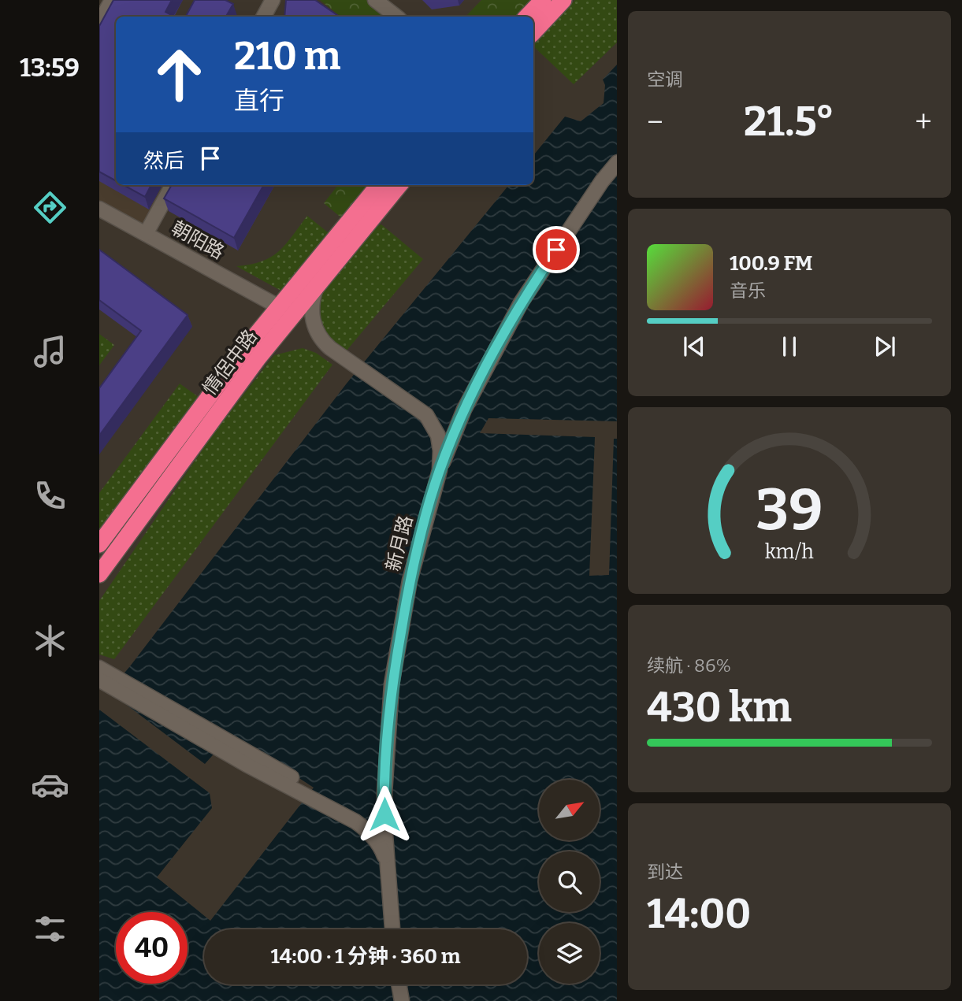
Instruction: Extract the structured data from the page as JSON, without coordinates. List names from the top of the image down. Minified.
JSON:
{"streets":{"highway":["情侶中路"],"street":["朝阳路","新月路"]},"crossings":[["朝阳路","情侶中路"],["情侶中路","新月路"]],"north":"top right","page":{"tabs":"13:59","tile":["空调",["续航 · 86%","430 km"],["到达","14:00"]],"turn":["210 m","直行"],"heat":["−","21.5°","+"],"then":"然后","song":["100.9 FM","音乐"],"limit":"40","trip":"14:00 · 1 分钟 · 360 m","gauge":["39","km/h"]}}
